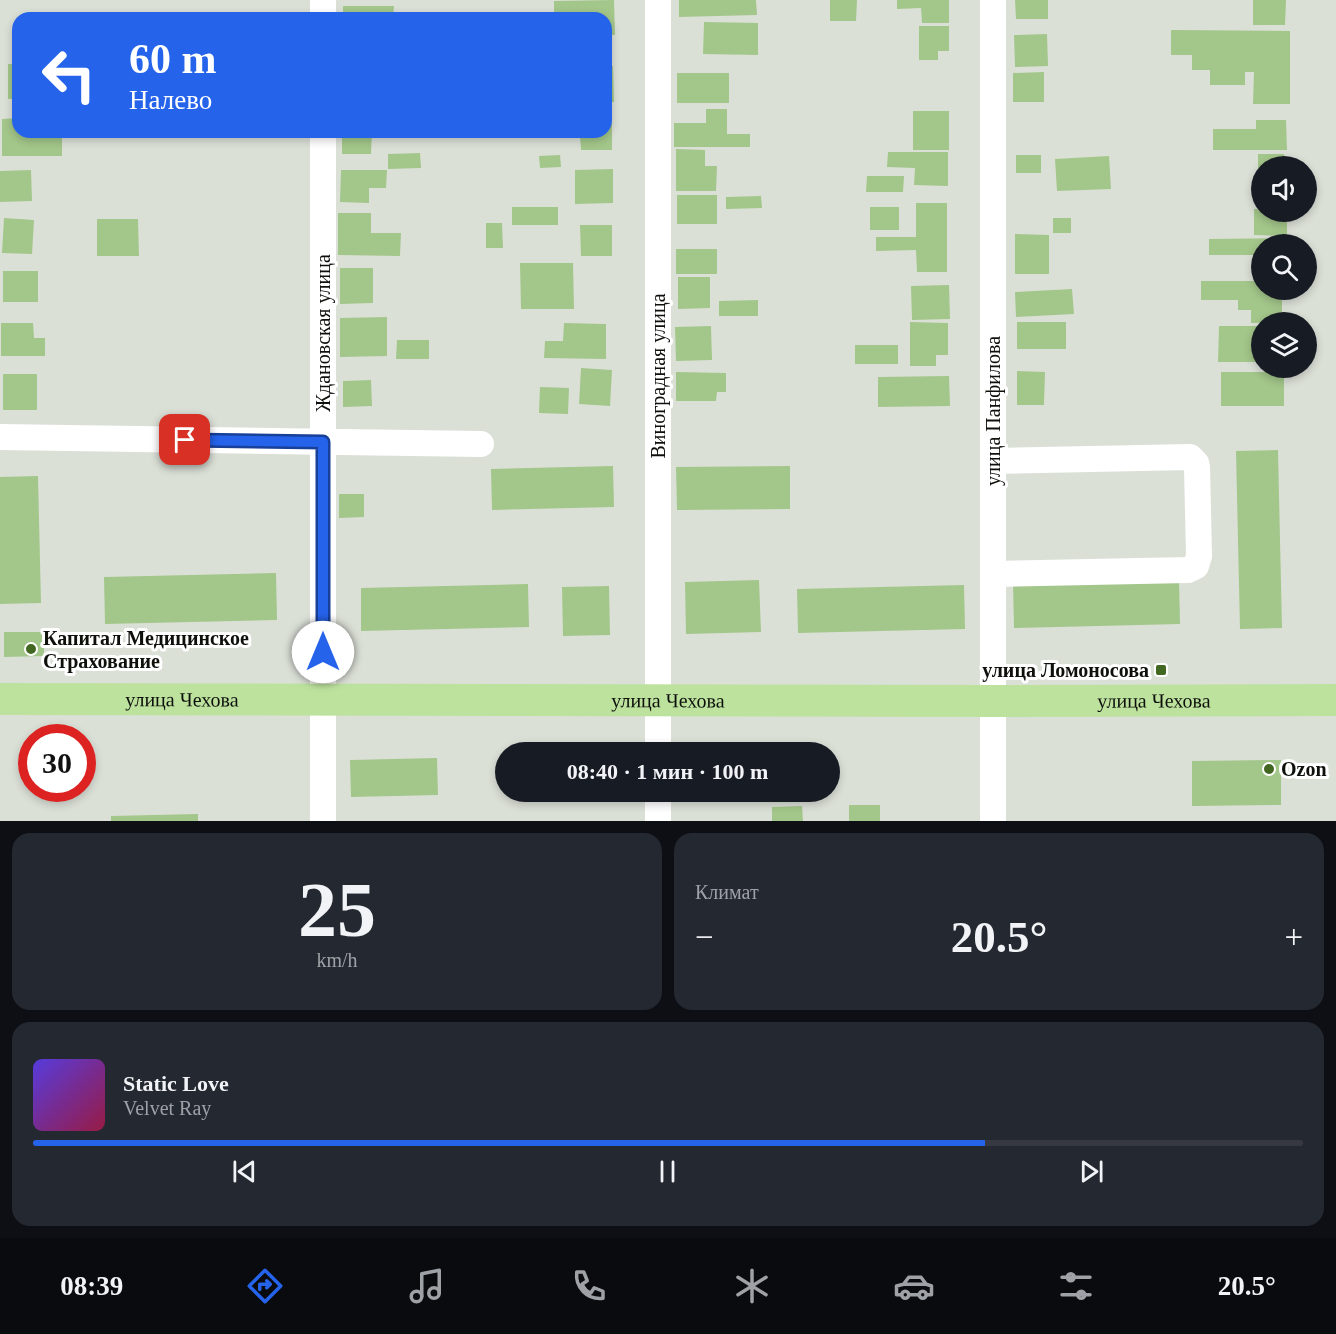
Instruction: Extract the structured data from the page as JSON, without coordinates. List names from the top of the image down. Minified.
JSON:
{"streets":{"main road":["улица Чехова"],"street":["Ждановская улица","Виноградная улица","улица Панфилова"]},"crossings":[["Ждановская улица","улица Чехова"],["Виноградная улица","улица Чехова"],["улица Панфилова","улица Чехова"]],"places":{"other":["Капитал Медицинское Страхование","Ozon"],"transit":["улица Ломоносова"]},"page":{"turn":["60 m","Налево"],"limit":"30","trip":"08:40 · 1 мин · 100 m","tile":[["25","km/h"],"Климат"],"heat":["−","20.5°","+"],"song":["Static Love","Velvet Ray"],"tabs":["08:39","20.5°"]}}
